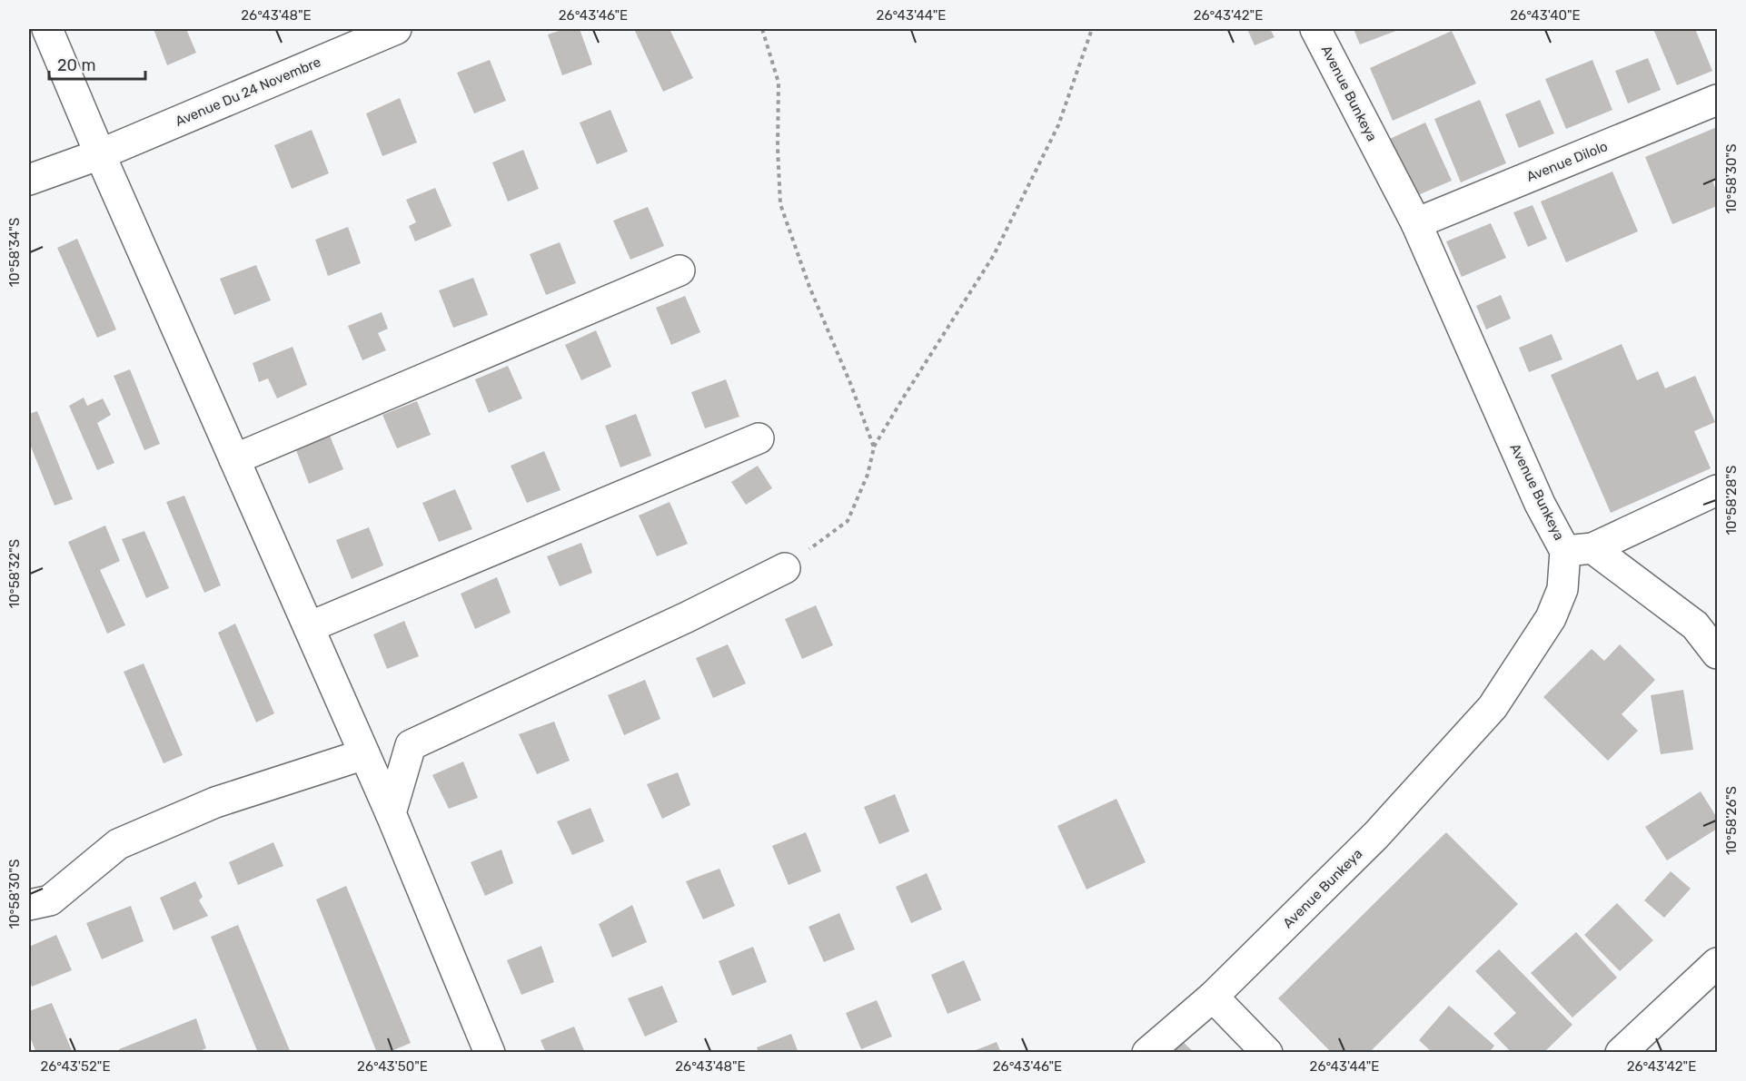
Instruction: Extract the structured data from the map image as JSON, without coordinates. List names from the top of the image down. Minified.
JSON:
{"streets":{"street":["Avenue Du 24 Novembre","Avenue Bunkeya","Avenue Dilolo"]},"crossings":[["Avenue Bunkeya","Avenue Dilolo"]],"scale_bar":"20 m","coordinates":["26°43'48\"E","26°43'46\"E","26°43'44\"E","26°43'42\"E","26°43'40\"E","10°58'30\"S","10°58'34\"S","10°58'28\"S","10°58'32\"S","10°58'26\"S","26°43'52\"E","26°43'50\"E"]}
